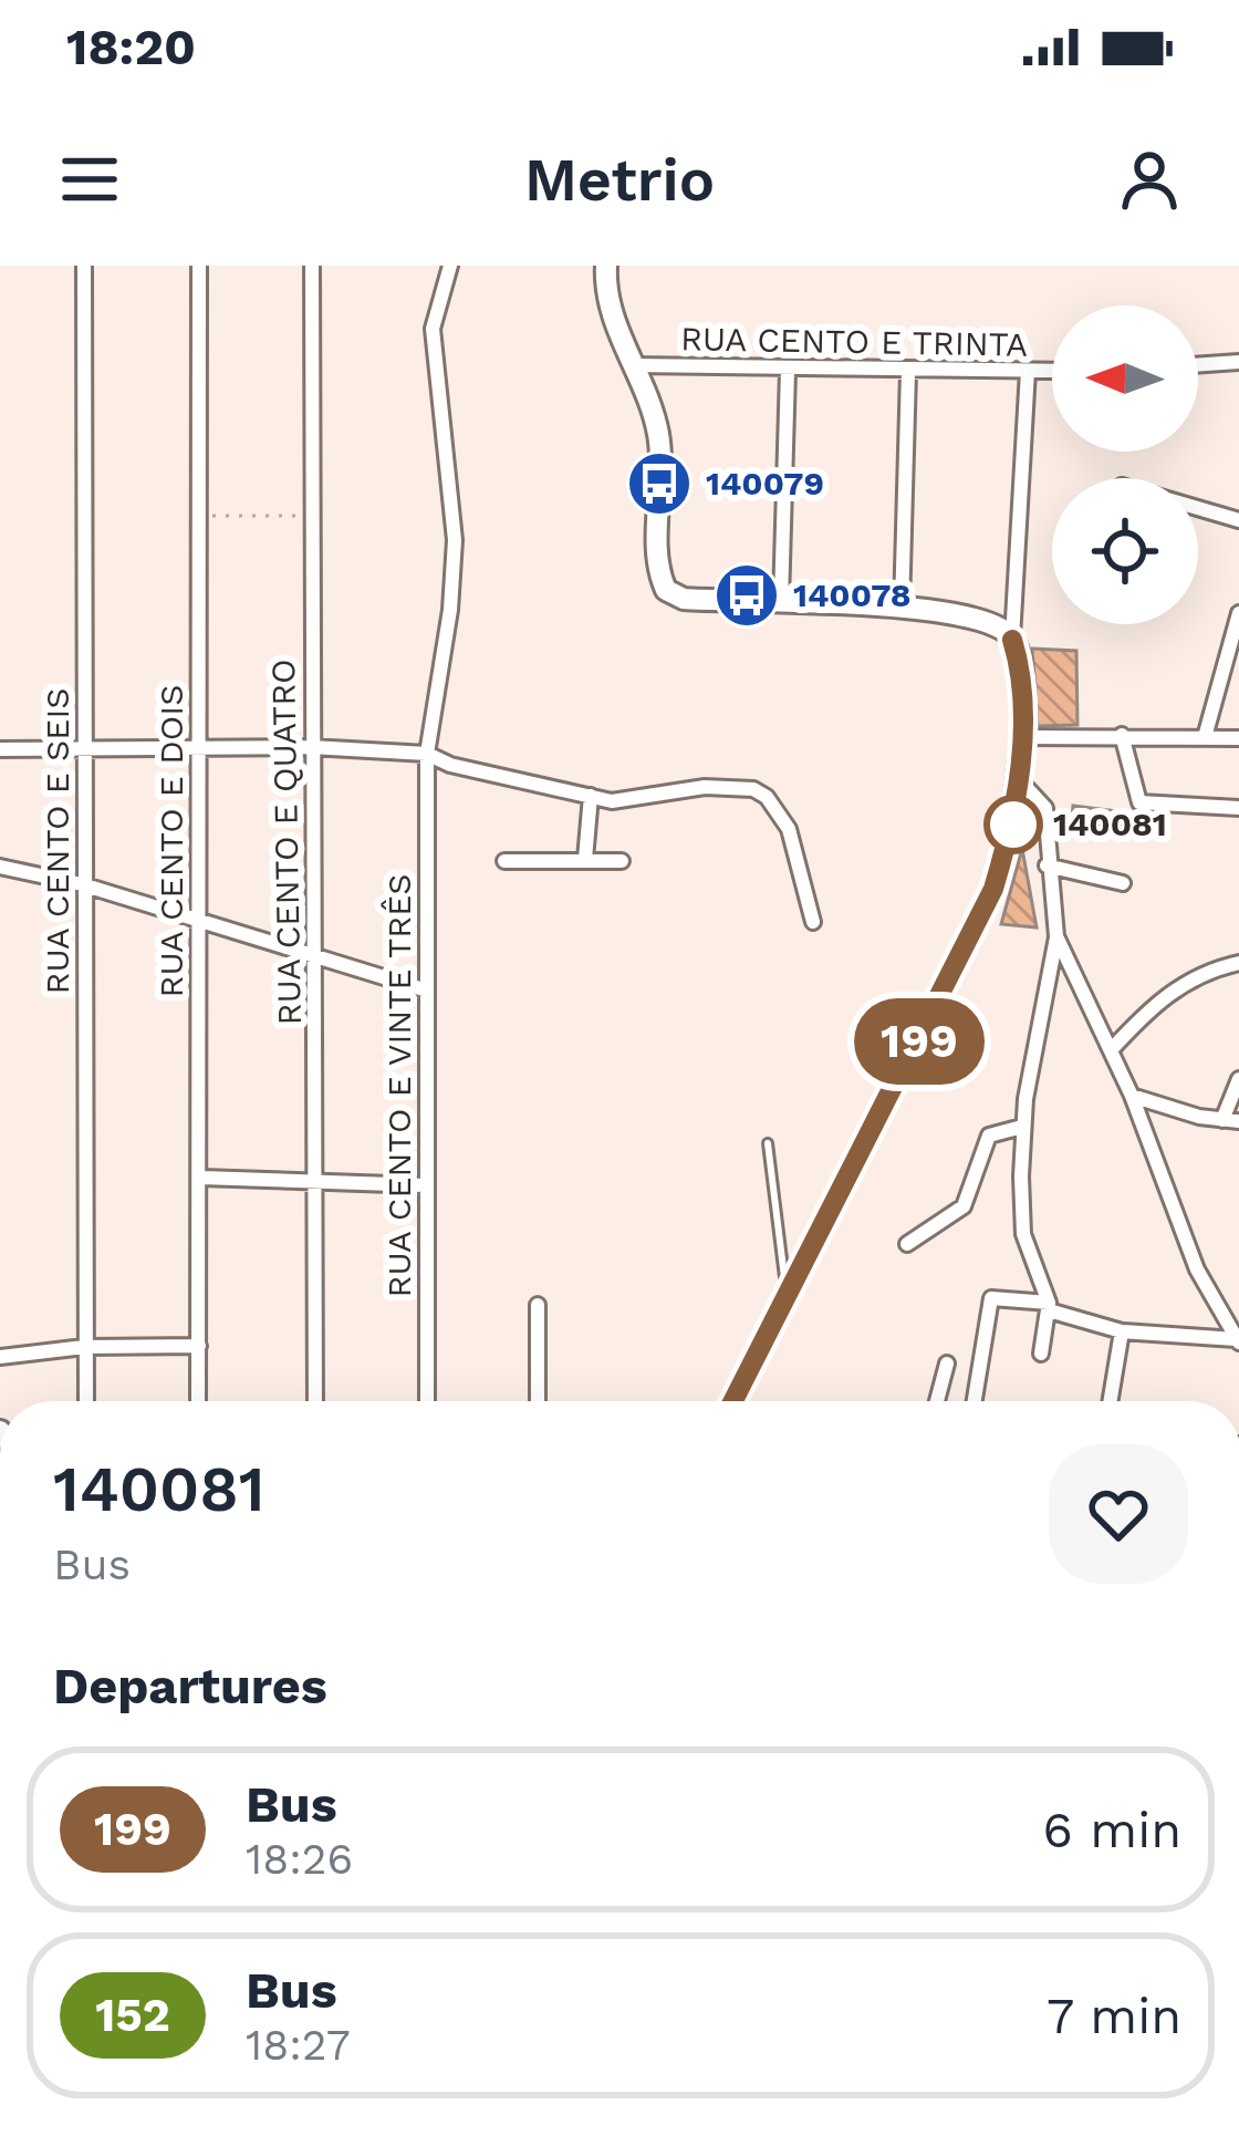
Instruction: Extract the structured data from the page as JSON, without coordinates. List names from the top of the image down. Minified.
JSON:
{"streets":{"street":["RUA CENTO E TRINTA","RUA CENTO E SEIS","RUA CENTO E DOIS","RUA CENTO E QUATRO","RUA CENTO E VINTE TRÊS"]},"places":{"bus stop":["140079","140078"],"other":["140081"]},"lines":["bus line 199"],"north":"left","page":{"status":"18:20","header":"Metrio","on_map":"199","heading":[["140081","Bus"],"Departures"],"list":[{"mark":"199","name":"Bus","note":"18:26","value":"6 min"},{"mark":"152","name":"Bus","note":"18:27","value":"7 min"}]}}
